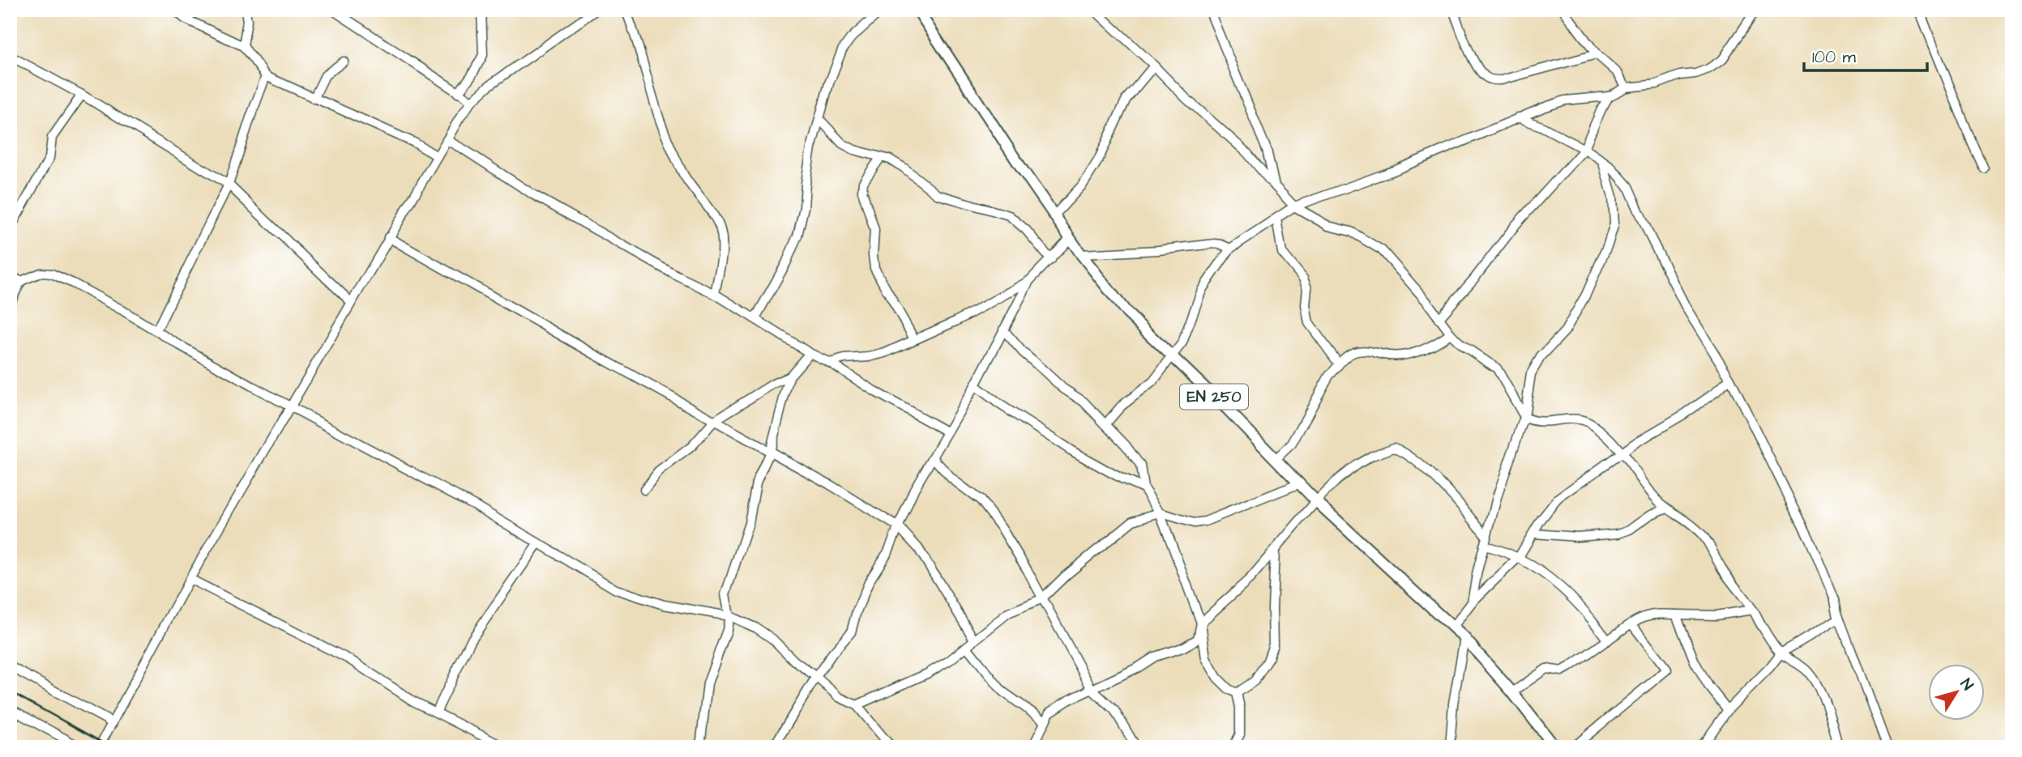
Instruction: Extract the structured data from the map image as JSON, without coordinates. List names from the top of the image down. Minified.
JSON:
{"streets":{"main road":["EN 250"]},"scale_bar":"100 m","north":"top right"}
